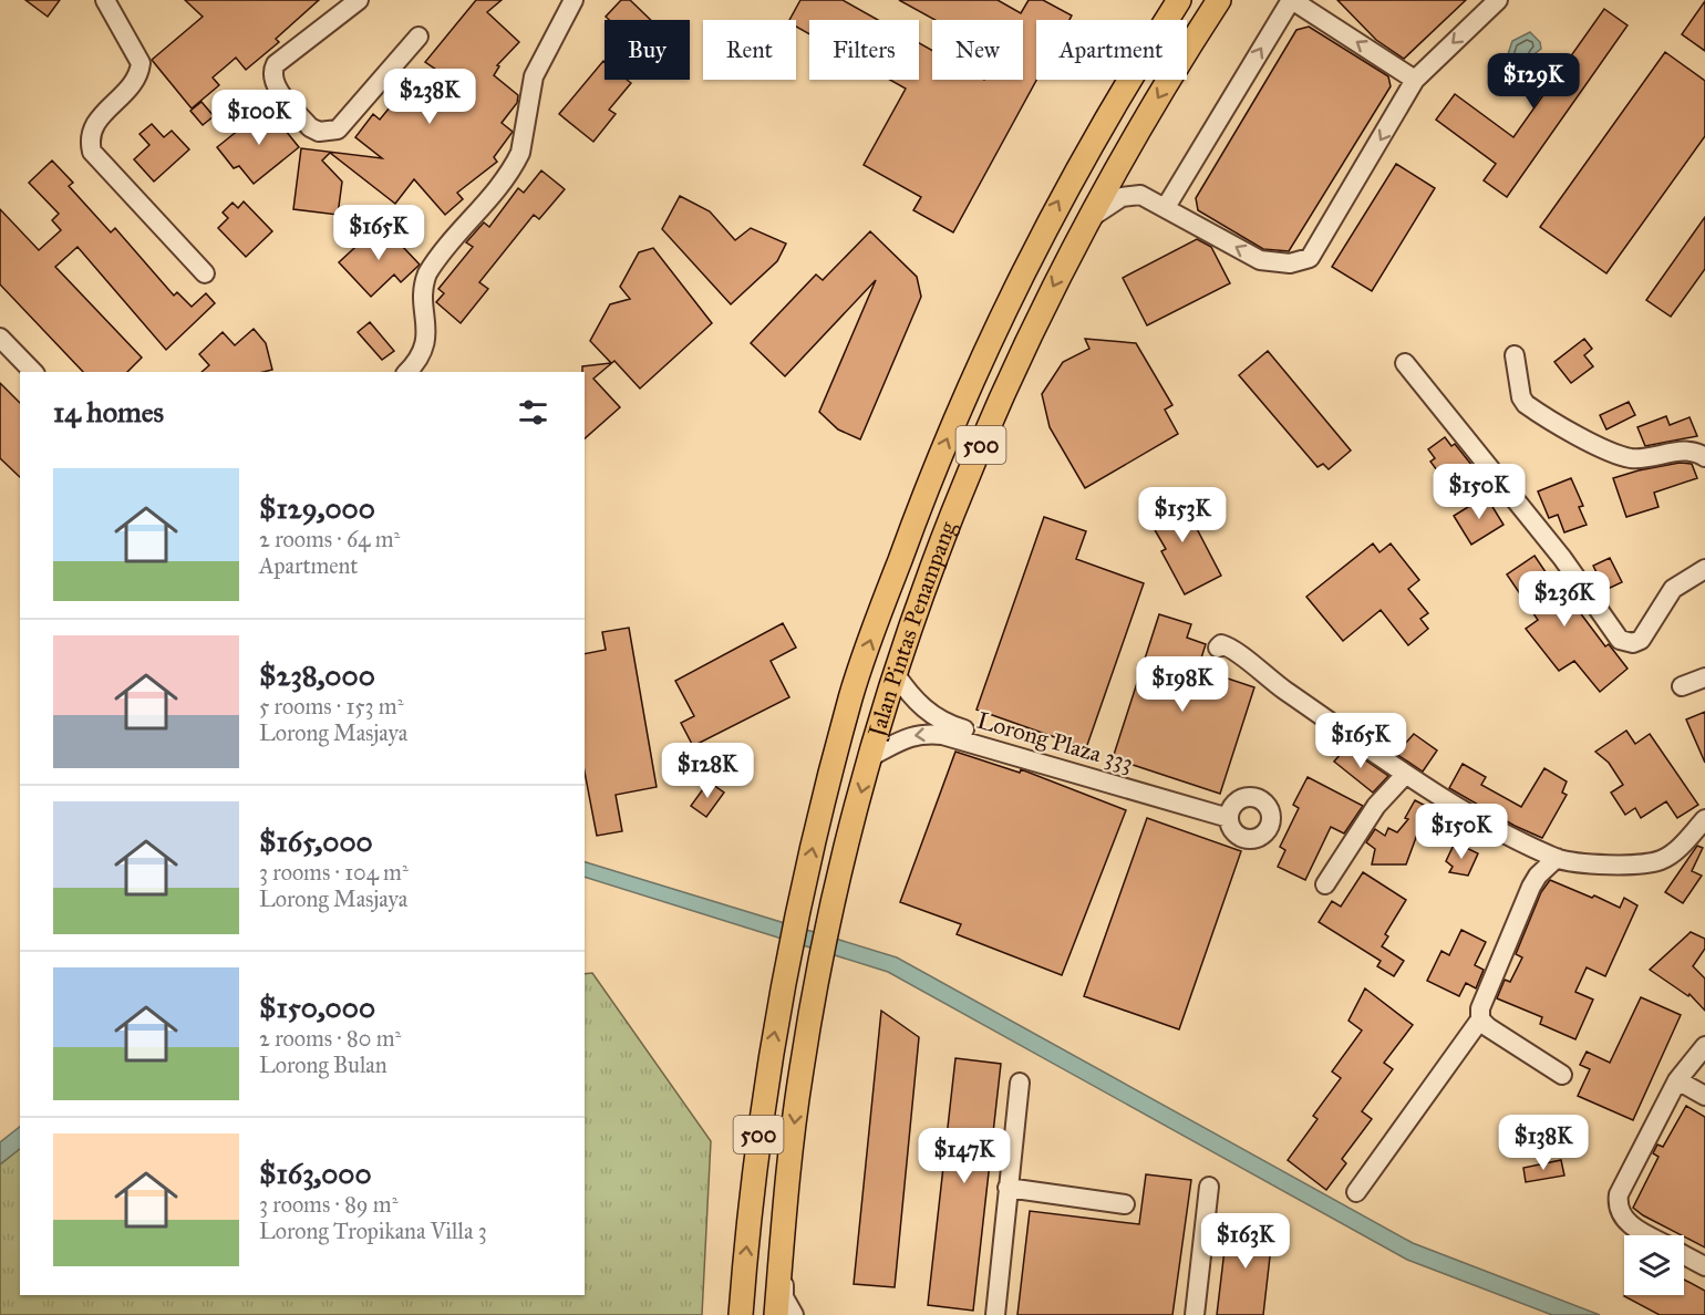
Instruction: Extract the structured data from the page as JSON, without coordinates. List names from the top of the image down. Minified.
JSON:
{"streets":{"main road":["500","Jalan Pintas Penampang"],"street":["Lorong Plaza 333"]},"crossings":[["Jalan Pintas Penampang","Lorong Plaza 333"]],"page":{"chip":["Buy","Rent","Filters","New","Apartment"],"price":["$129K","$238K","$100K","$165K","$150K","$153K","$236K","$198K","$165K","$128K","$150K","$138K","$147K","$163K"],"heading":"14 homes","list":[{"name":"$129,000","note":"2 rooms · 64 m² · Apartment"},{"name":"$238,000","note":"5 rooms · 153 m² · Lorong Masjaya"},{"name":"$165,000","note":"3 rooms · 104 m² · Lorong Masjaya"},{"name":"$150,000","note":"2 rooms · 80 m² · Lorong Bulan"},{"name":"$163,000","note":"3 rooms · 89 m² · Lorong Tropikana Villa 3"}]}}
